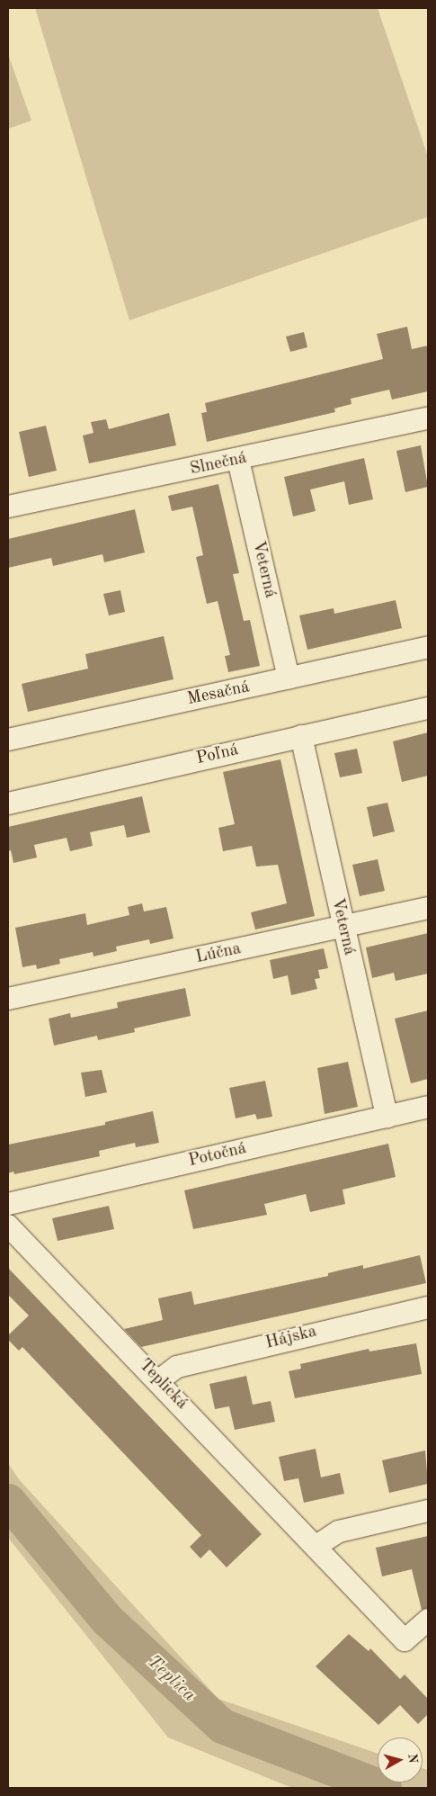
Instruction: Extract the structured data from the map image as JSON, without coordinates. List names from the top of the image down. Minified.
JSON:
{"streets":{"street":["Slnečná","Veterná","Mesačná","Poľná","Lúčna","Potočná","Hájska","Teplická"]},"crossings":[["Slnečná","Veterná"],["Veterná","Mesačná"],["Veterná","Poľná"],["Veterná","Lúčna"],["Veterná","Potočná"],["Hájska","Teplická"]],"water":["Teplica"],"north":"right"}
